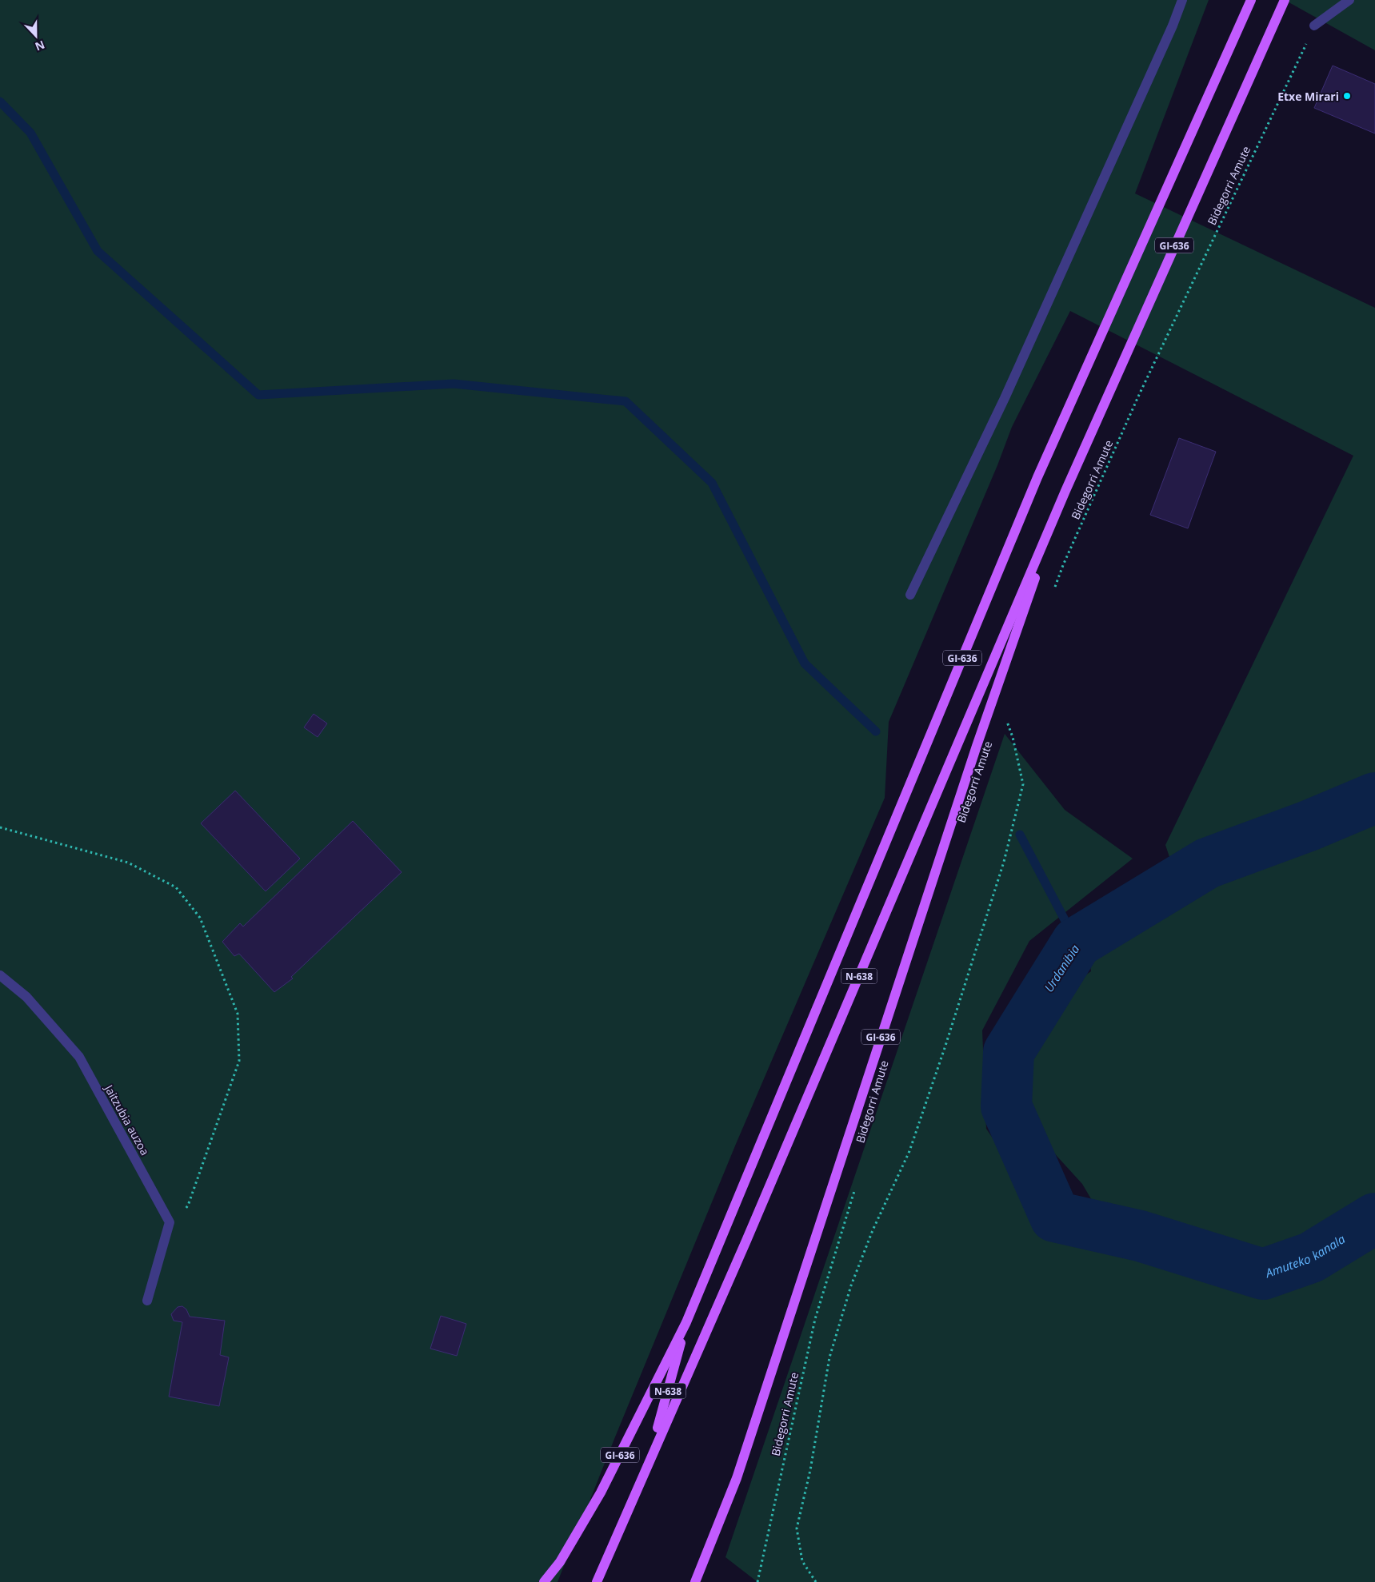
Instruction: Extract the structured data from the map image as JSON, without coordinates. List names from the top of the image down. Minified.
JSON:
{"streets":{"main road":["GI-636","N-638"],"street":["Jaitzubia auzoa"],"path":["Bidegorri Amute"]},"crossings":[["GI-636","N-638"]],"water":["Urdanibia","Amuteko kanala"],"places":["Etxe Mirari"],"north":"bottom"}
